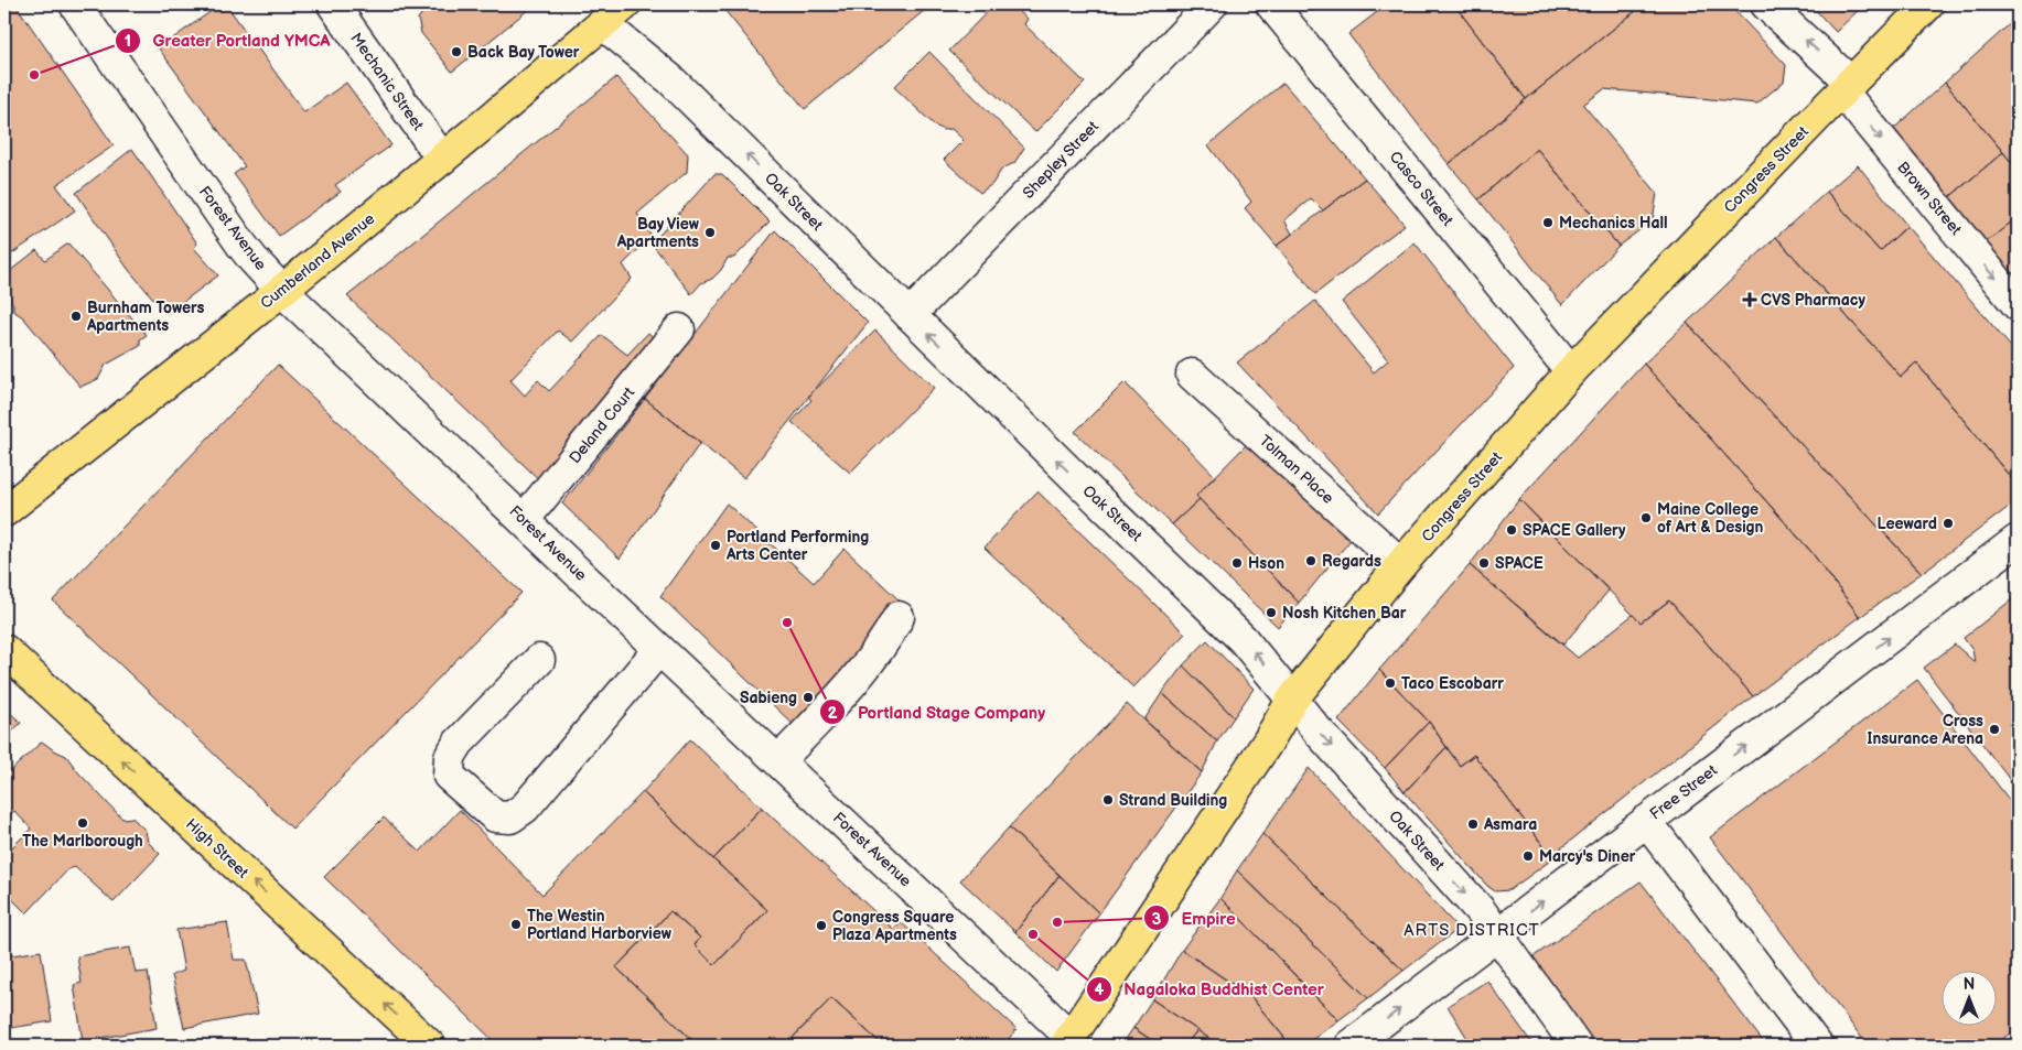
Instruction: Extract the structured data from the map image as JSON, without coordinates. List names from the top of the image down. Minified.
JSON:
{"streets":{"main road":["Congress Street","Cumberland Avenue","High Street"],"street":["Mechanic Street","Shepley Street","Casco Street","Brown Street","Oak Street","Forest Avenue","Deland Court","Tolman Place","Free Street"]},"crossings":[["Mechanic Street","Cumberland Avenue"],["Shepley Street","Oak Street"],["Congress Street","Casco Street"],["Congress Street","Brown Street"],["Congress Street","Oak Street"],["Congress Street","Forest Avenue"],["Congress Street","Tolman Place"],["Oak Street","Cumberland Avenue"],["Oak Street","Free Street"],["Forest Avenue","Cumberland Avenue"],["Forest Avenue","Deland Court"]],"one_way":["Free Street","High Street"],"districts":["ARTS DISTRICT"],"places":{"other":["Back Bay Tower","Greater Portland YMCA","Mechanics Hall","Bay View Apartments","Burnham Towers Apartments","Maine College of Art & Design","Leeward","SPACE Gallery","Portland Performing Arts Center","Regards","Hson","SPACE","Nosh Kitchen Bar","Portland Stage Company","Taco Escobarr","Sabieng","Cross Insurance Arena","Strand Building","The Marlborough","Asmara","Marcy's Diner","Empire","The Westin Portland Harborview","Congress Square Plaza Apartments","Nagaloka Buddhist Center"],"health":["CVS Pharmacy"]},"north":"top"}
